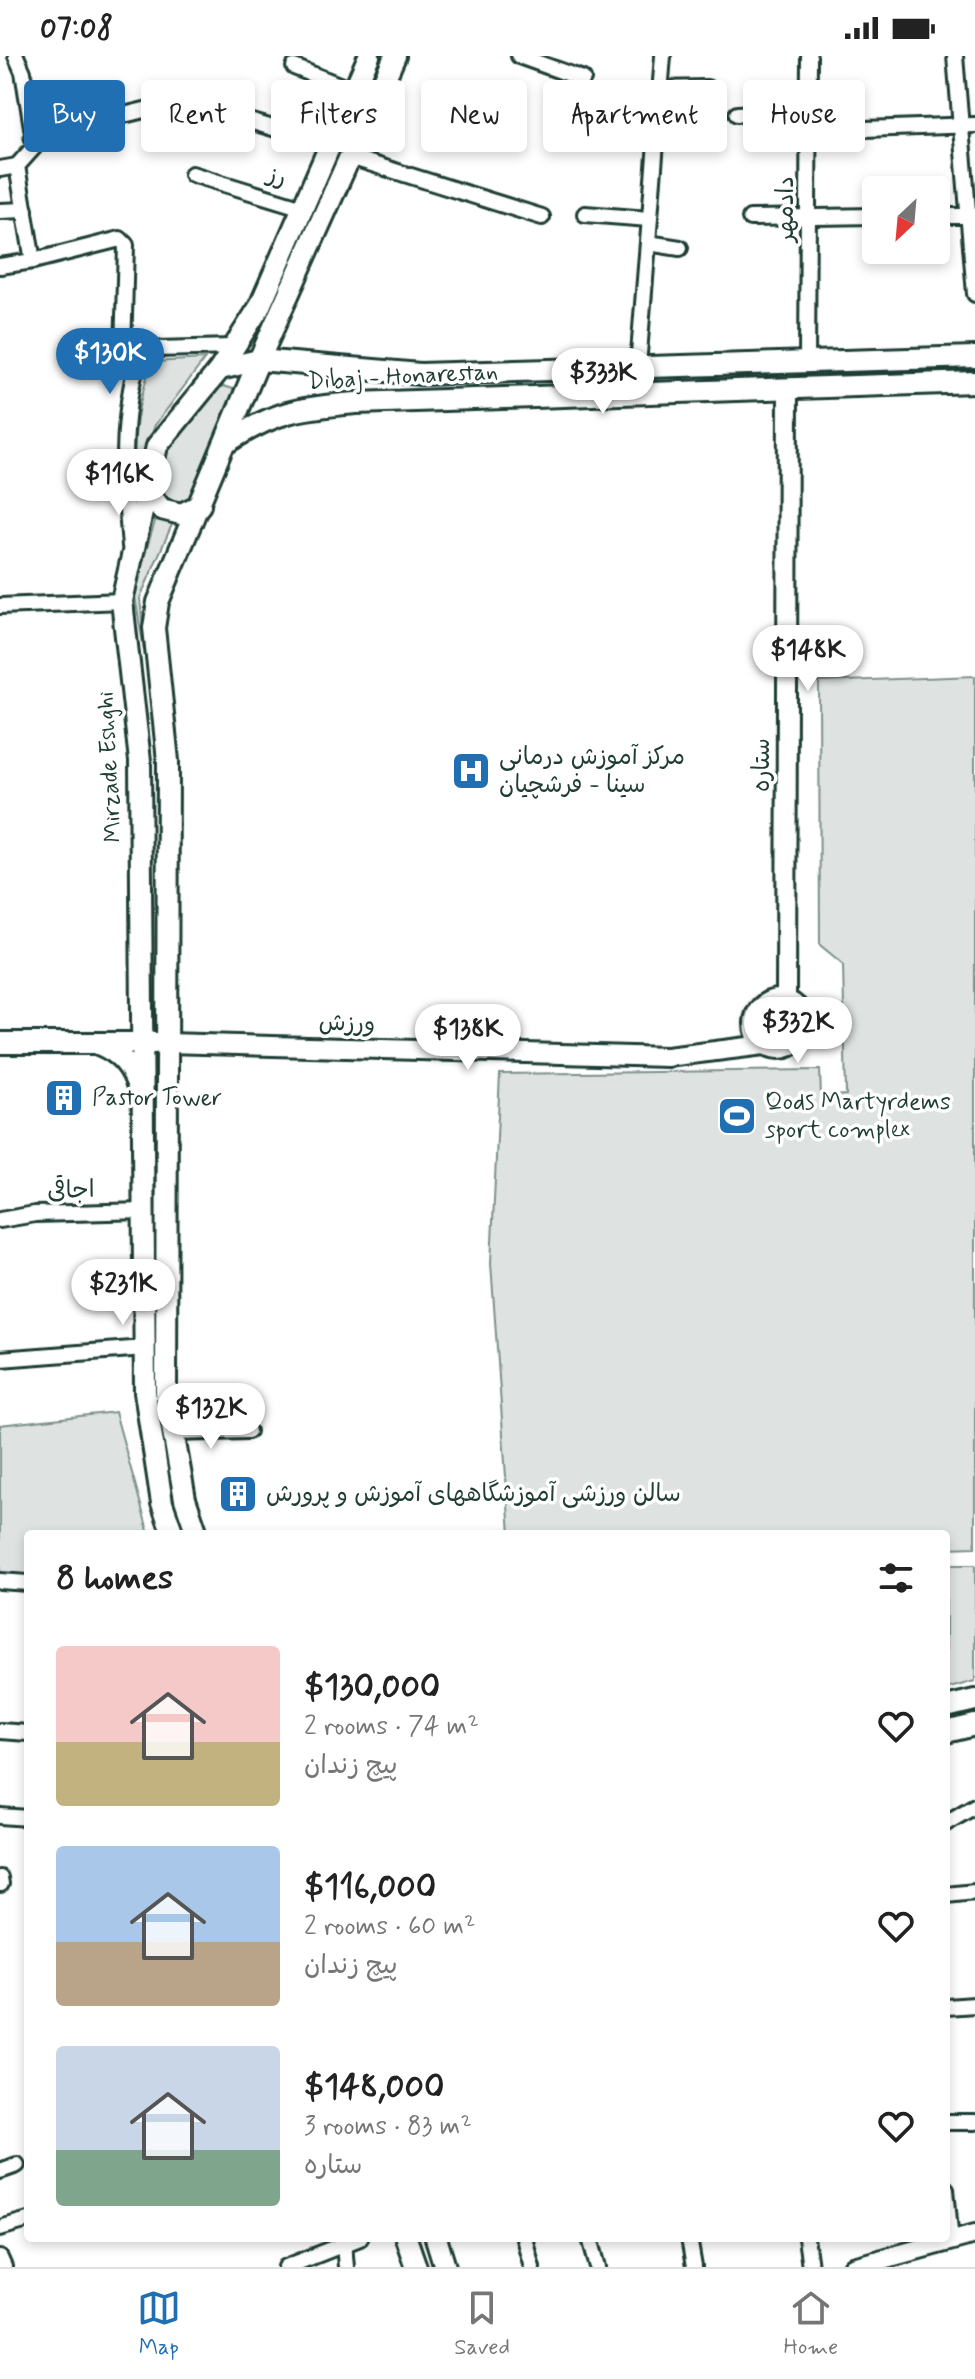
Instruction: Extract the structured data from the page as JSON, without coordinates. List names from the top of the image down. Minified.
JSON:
{"streets":{"main road":["Dibaj - Honarestan","Mirzade Eshghi"],"street":["رز","دادمهر","ستاره","ورزش","اجاقی"]},"crossings":[["رز","Mirzade Eshghi"],["دادمهر","Dibaj - Honarestan"],["Dibaj - Honarestan","ستاره"],["Dibaj - Honarestan","Mirzade Eshghi"],["ستاره","ورزش"],["Mirzade Eshghi","اجاقی"]],"places":{"hospital":["مرکز آموزش درمانی سینا - فرشچیان"],"building":["Pastor Tower","سالن ورزشی آموزشگاههای آموزش و پرورش"],"sports":["Qods Martyrdems sport complex"]},"north":"bottom left","page":{"status":"07:08","chip":["Buy","Rent","Filters","New","Apartment","House"],"price":["$130K","$333K","$116K","$148K","$332K","$138K","$231K","$132K"],"heading":"8 homes","list":[{"name":"$130,000","note":"2 rooms · 74 m² · پیچ زندان"},{"name":"$116,000","note":"2 rooms · 60 m² · پیچ زندان"},{"name":"$148,000","note":"3 rooms · 83 m² · ستاره"}],"tabs":["Map","Saved","Home"]}}
